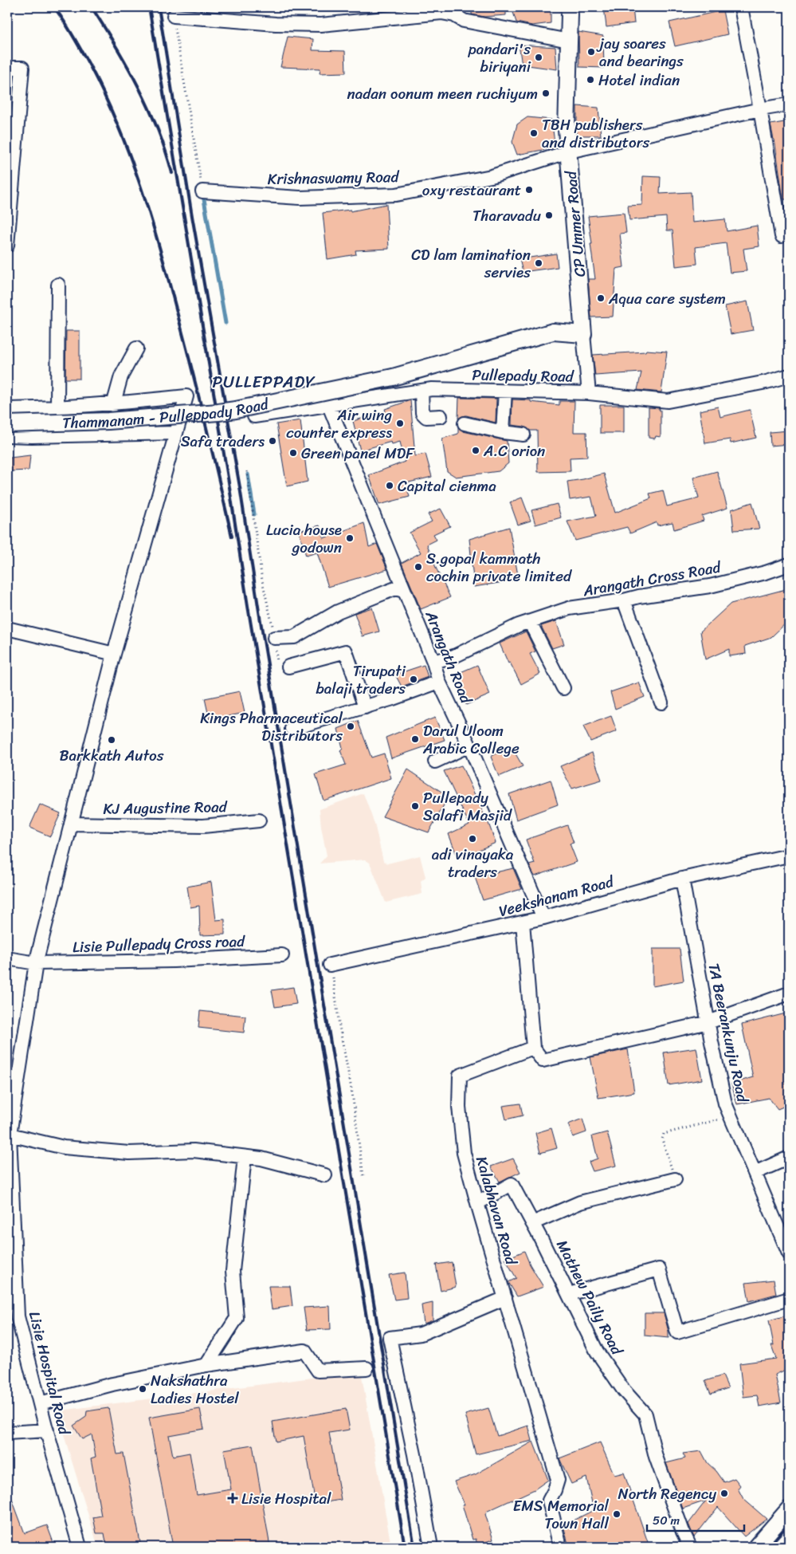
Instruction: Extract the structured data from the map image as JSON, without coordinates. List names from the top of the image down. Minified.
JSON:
{"streets":{"main road":["CP Ummer Road","Thammanam - Pulleppady Road"],"street":["Krishnaswamy Road","Pullepady Road","Arangath Cross Road","Arangath Road","KJ Augustine Road","Veekshanam Road","Lisie Pullepady Cross road","TA Beerankunju Road","Kalabhavan Road","Mathew Paily Road","Lisie Hospital Road"]},"crossings":[["Krishnaswamy Road","CP Ummer Road"],["CP Ummer Road","Pullepady Road"],["Pullepady Road","Arangath Road"],["Arangath Cross Road","Arangath Road"],["Arangath Road","Veekshanam Road"],["KJ Augustine Road","Lisie Hospital Road"],["Veekshanam Road","TA Beerankunju Road"],["Lisie Pullepady Cross road","Lisie Hospital Road"],["Kalabhavan Road","Mathew Paily Road"]],"districts":["PULLEPPADY"],"places":{"other":["jay soares and bearings","pandari's biriyani","Hotel indian","nadan oonum meen ruchiyum","TBH publishers and distributors","oxy restaurant","Tharavadu","CD lam lamination servies","Aqua care system","Air wing counter express","Safa traders","A.C orion","Green panel MDF","Capital cienma","Lucia house godown","S.gopal kammath cochin private limited","Tirupati balaji traders","Kings Pharmaceutical Distributors","Darul Uloom Arabic College","Barkkath Autos","Pullepady Salafi Masjid","adi vinayaka traders","Nakshathra Ladies Hostel","North Regency","EMS Memorial Town Hall"],"health":["Lisie Hospital"]},"scale_bar":"50 m"}
